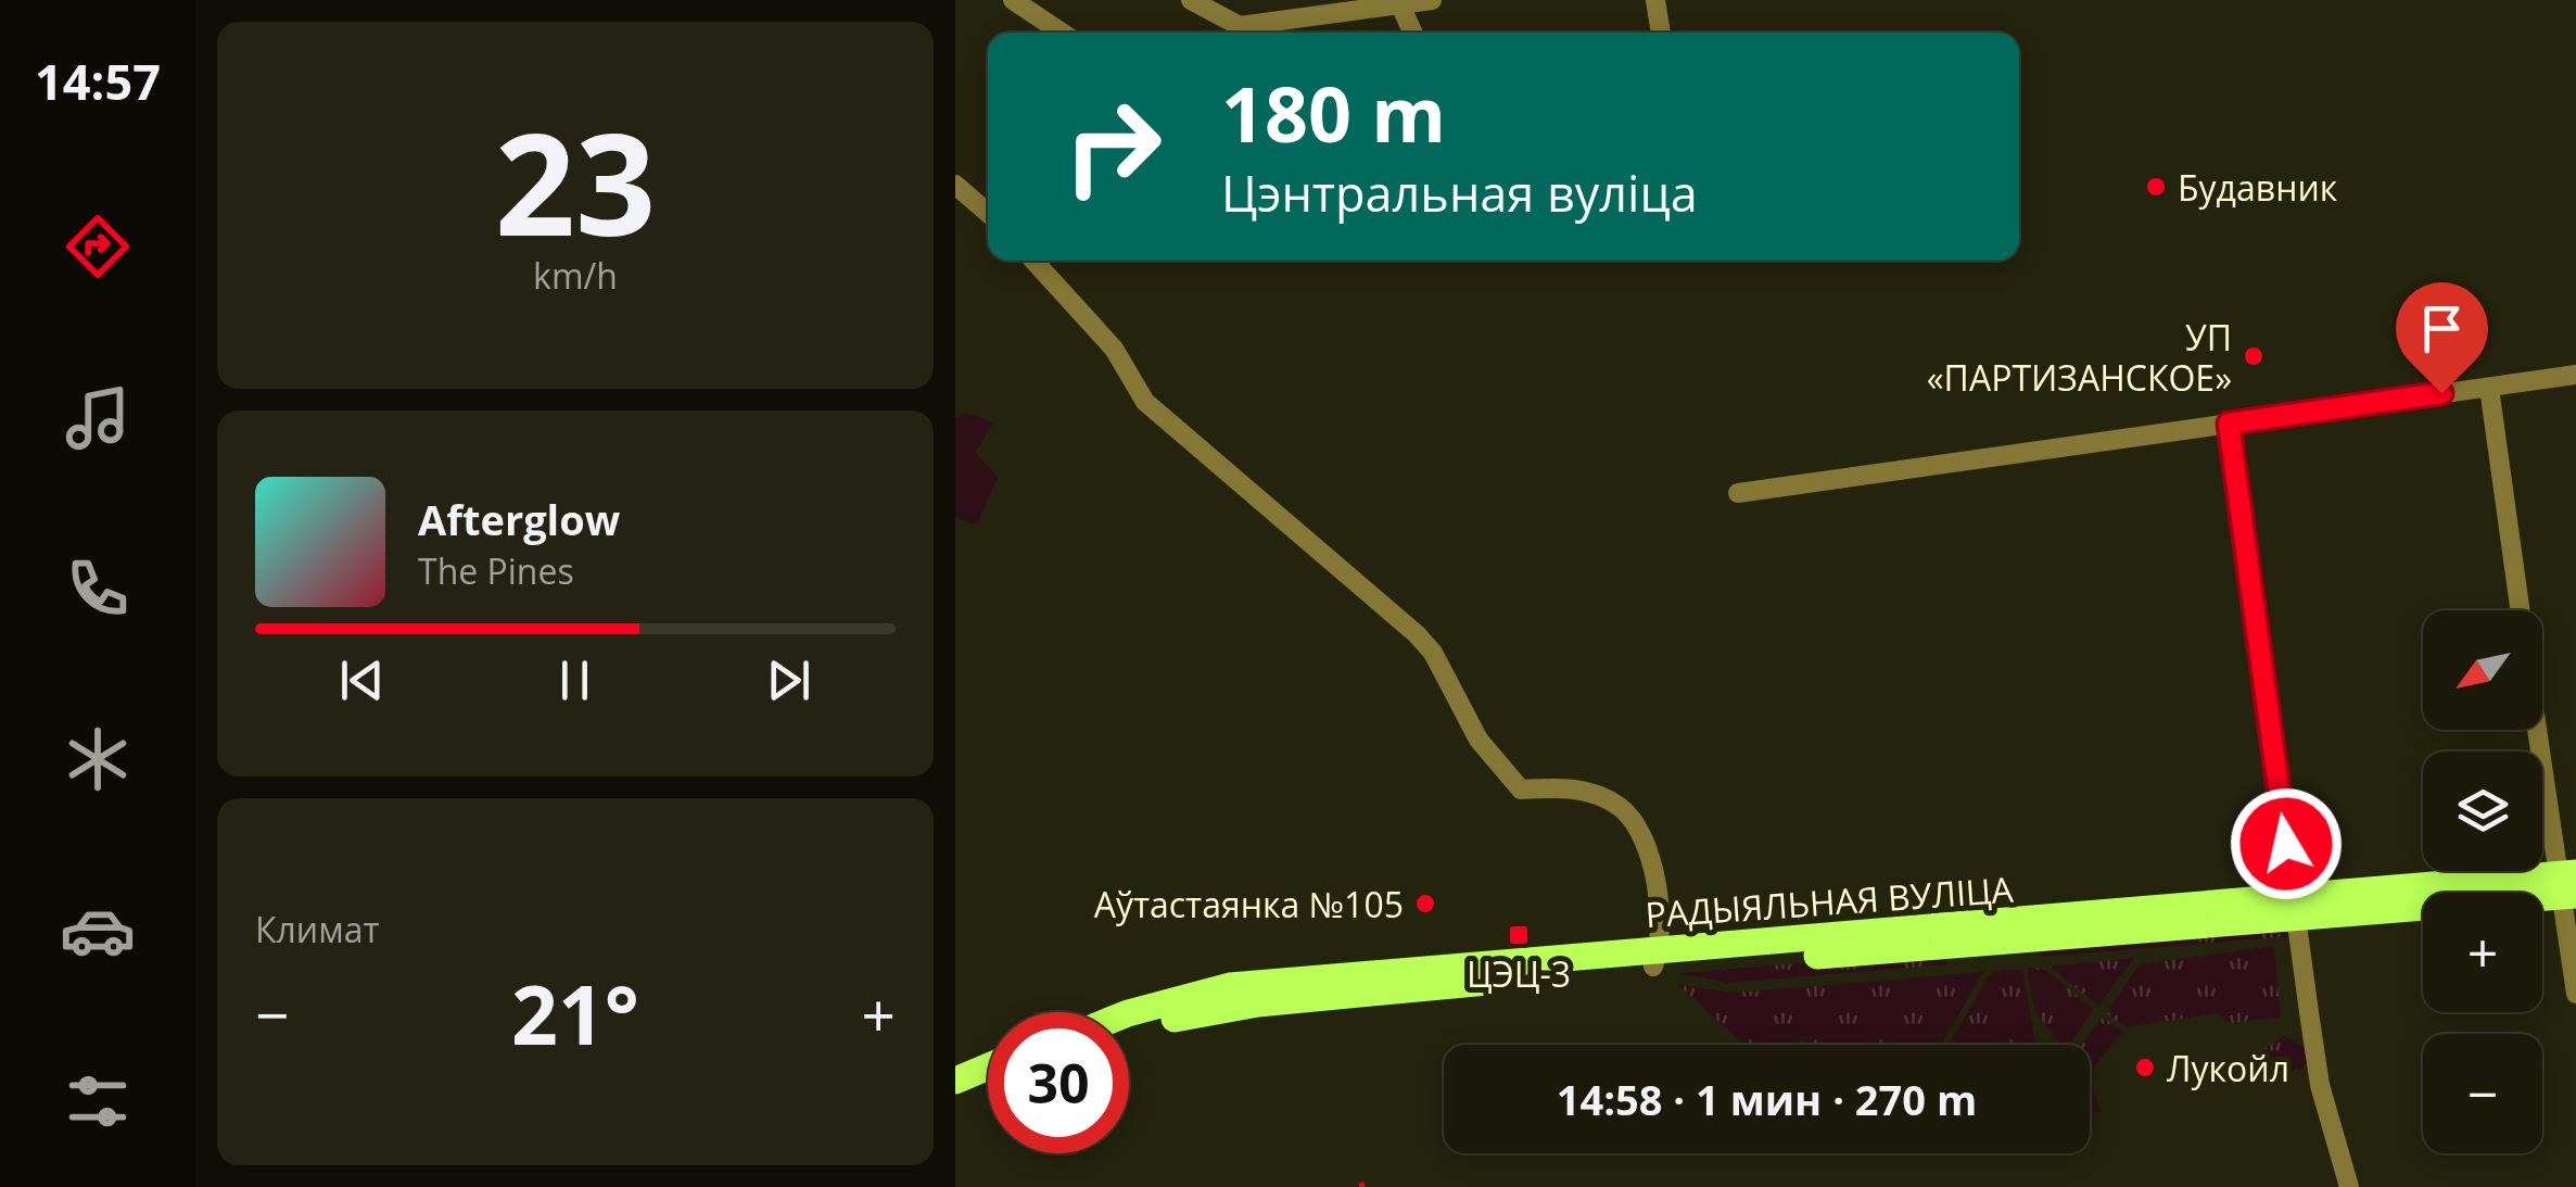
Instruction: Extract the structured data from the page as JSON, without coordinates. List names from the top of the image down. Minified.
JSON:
{"streets":{"main road":["РАДЫЯЛЬНАЯ ВУЛІЦА"]},"places":{"other":["Будавник","УП «ПАРТИЗАНСКОЕ»","Аўтастаянка №105","Лукойл"],"transit":["ЦЭЦ-3"]},"north":"bottom left","page":{"tabs":"14:57","tile":[["23","km/h"],"Климат"],"turn":["180 m","Цэнтральная вуліца"],"song":["Afterglow","The Pines"],"map_buttons":["+","−"],"heat":["−","21°","+"],"limit":"30","trip":"14:58 · 1 мин · 270 m"}}
